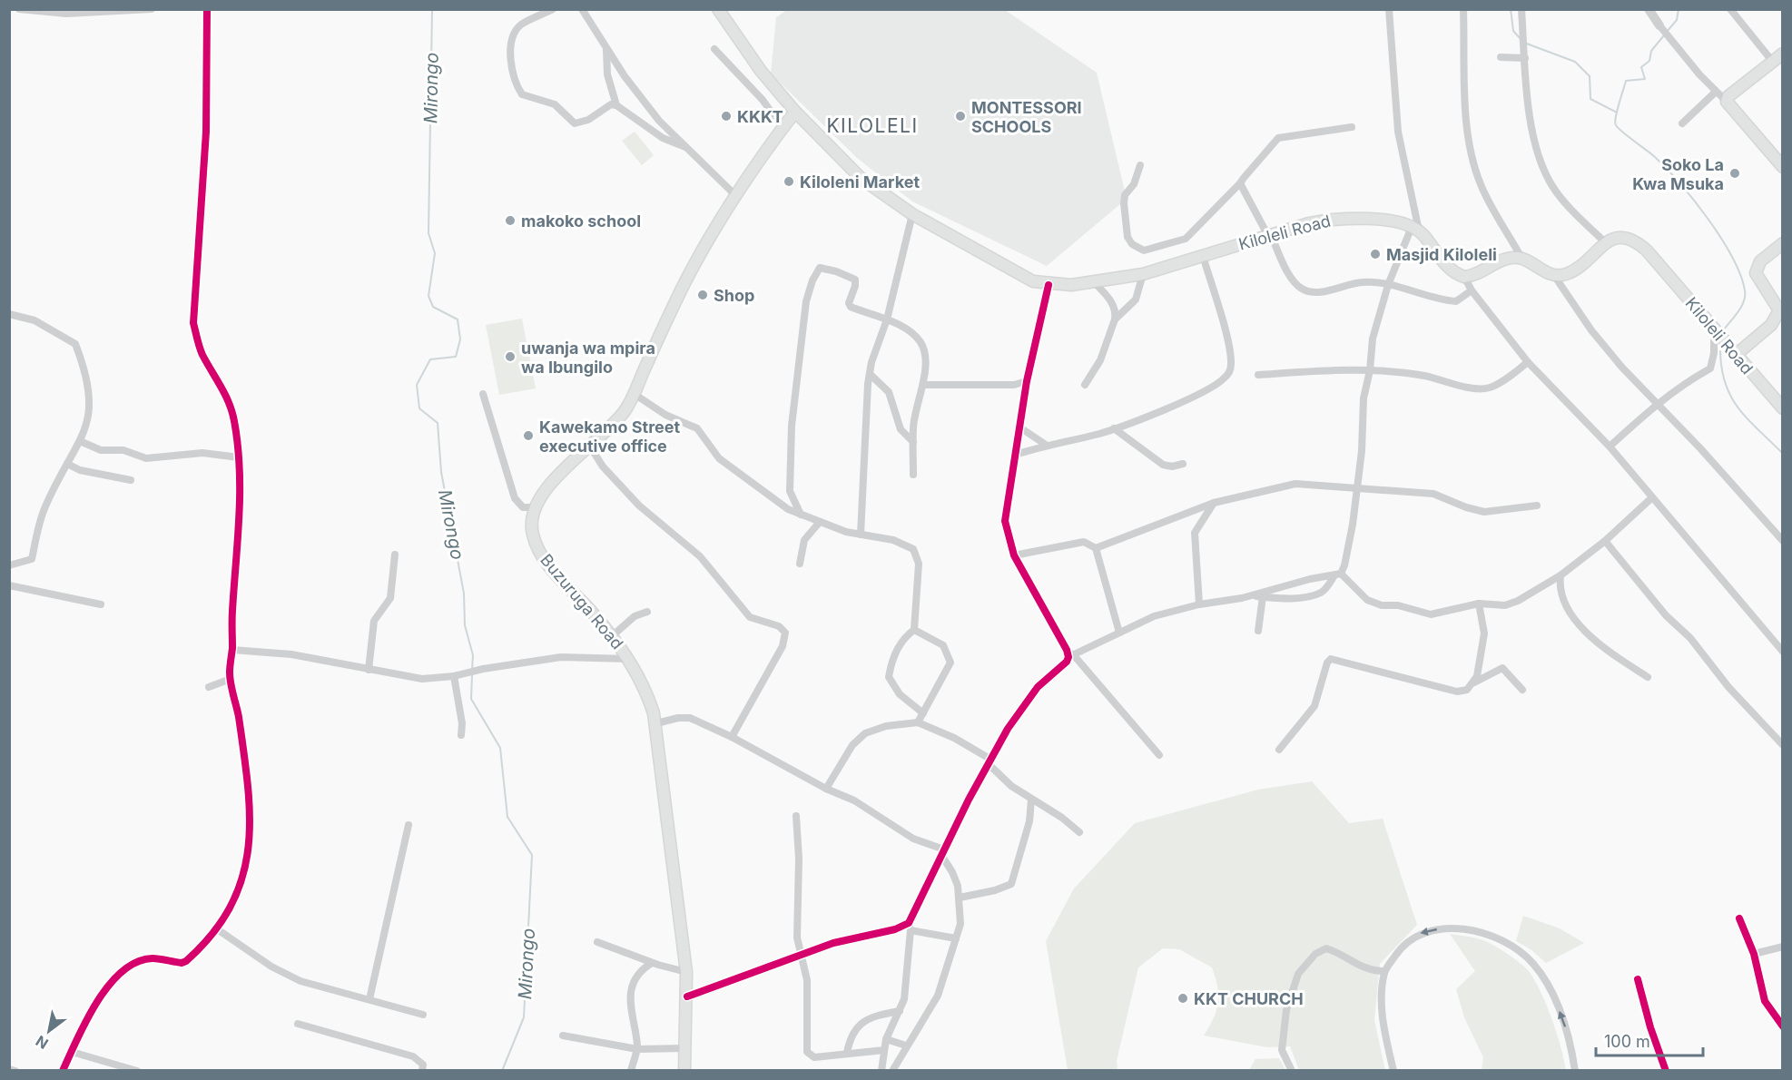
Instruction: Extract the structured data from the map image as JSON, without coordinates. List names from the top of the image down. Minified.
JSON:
{"streets":{"main road":["Kiloleli Road","Buzuruga Road"]},"districts":["KILOLELI"],"water":["Mirongo"],"places":["KKKT","MONTESSORI SCHOOLS","Soko La Kwa Msuka","Kiloleni Market","makoko school","Masjid Kiloleli","Shop","uwanja wa mpira wa Ibungilo","Kawekamo Street executive office","KKT CHURCH"],"scale_bar":"100 m","north":"bottom left"}
